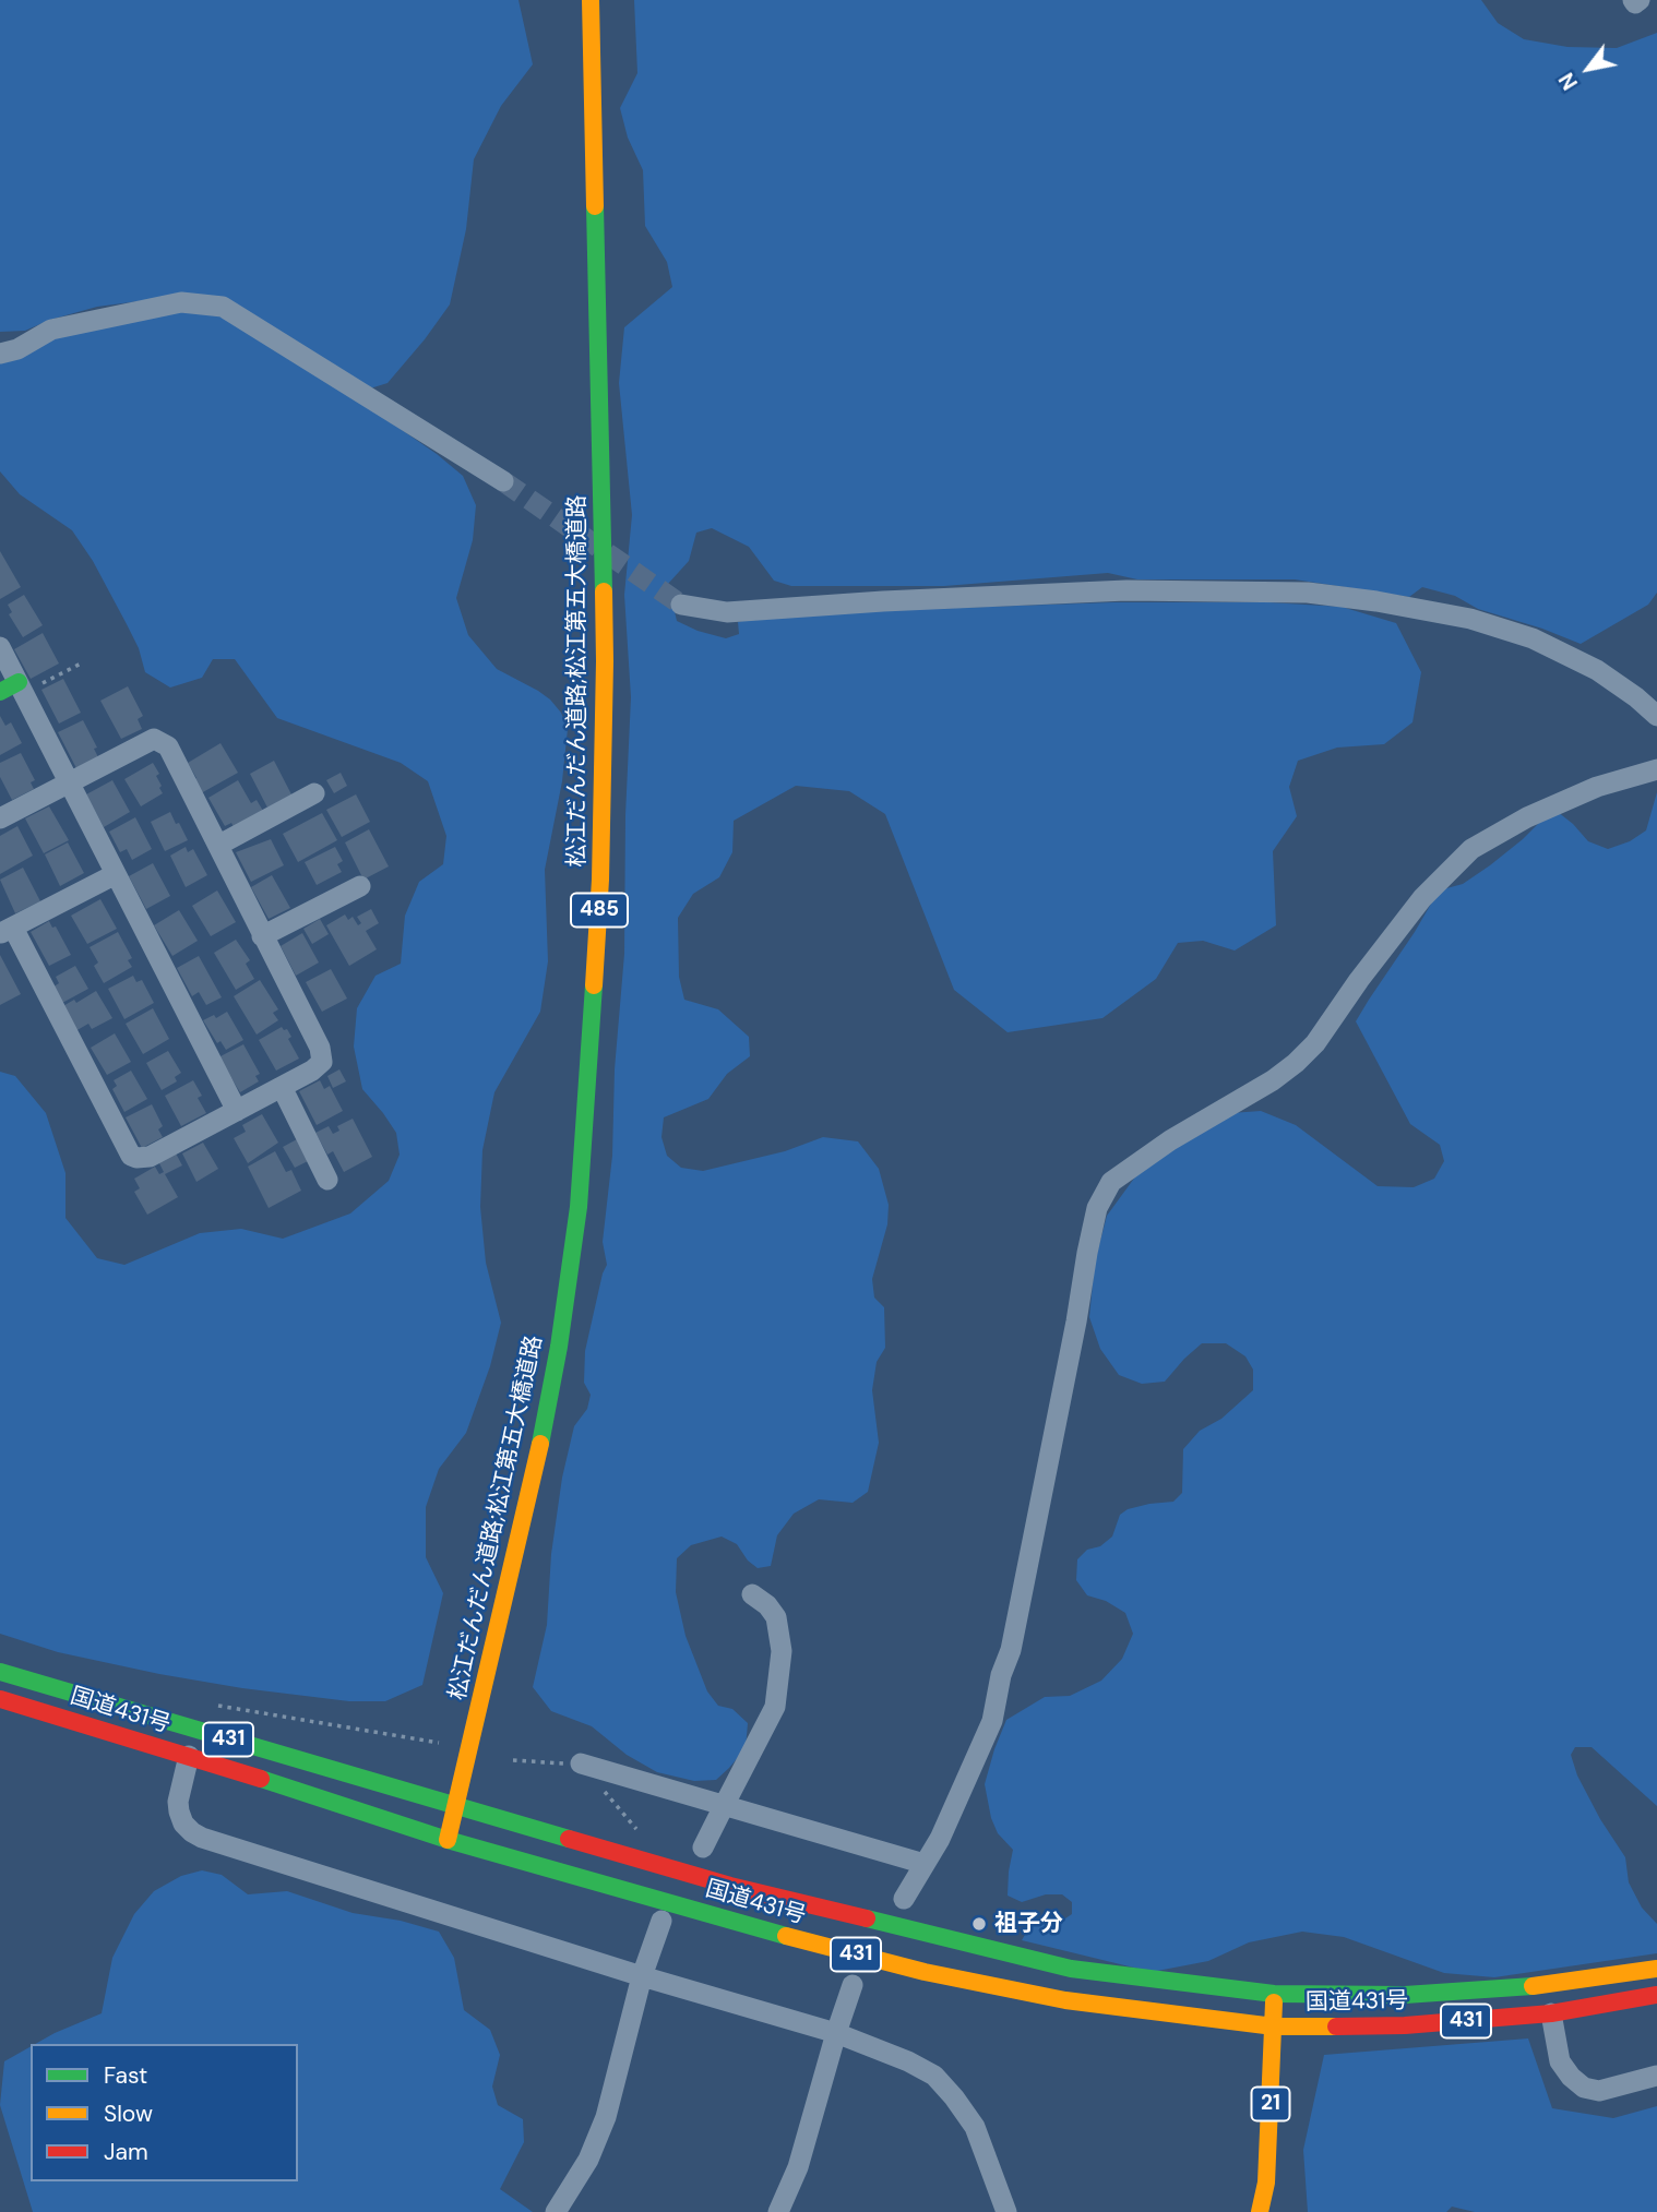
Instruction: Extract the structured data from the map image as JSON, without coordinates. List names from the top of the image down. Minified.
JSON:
{"streets":{"main road":["松江だんだん道路;松江第五大橋道路","485","国道431号","431","21"]},"crossings":[["松江だんだん道路;松江第五大橋道路","485"],["松江だんだん道路;松江第五大橋道路","国道431号"],["485","国道431号"],["国道431号","21"]],"places":["祖子分"],"legend":["Fast","Slow","Jam"],"north":"bottom left"}
